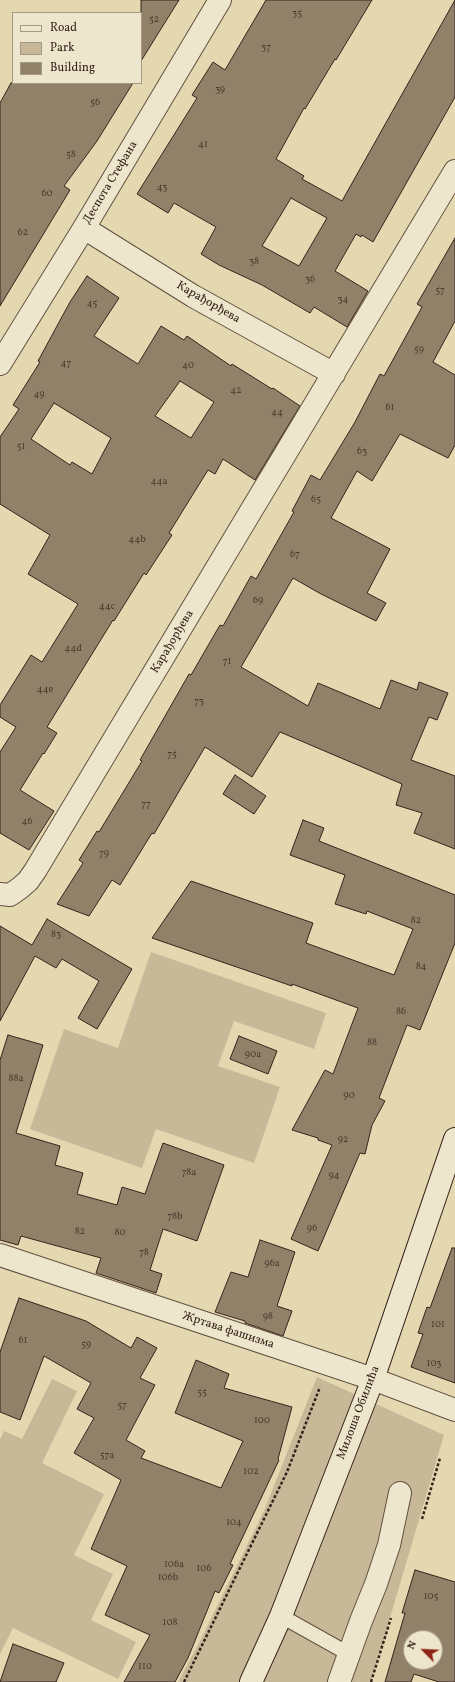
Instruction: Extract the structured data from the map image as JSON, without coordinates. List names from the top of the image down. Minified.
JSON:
{"streets":{"street":["Деспота Стефана","Карађорђева","Жртава фашизма","Милоша Обилића"]},"crossings":[["Деспота Стефана","Карађорђева"],["Жртава фашизма","Милоша Обилића"]],"house_numbers":["35","52","37","39","56","41","58","43","60","62","38","36","57","34","45","59","47","40","42","49","61","44","51","63","44a","65","44b","67","69","44c","44d","71","44e","73","75","77","46","79","82","83","84","86","88","90a","88a","90","92","78a","94","78b","96","82","80","78","96a","98","101","61","59","103","55","57","100","57a","102","104","106a","106","106b","105","108","110"],"legend":["Road","Park","Building"],"north":"top left"}
